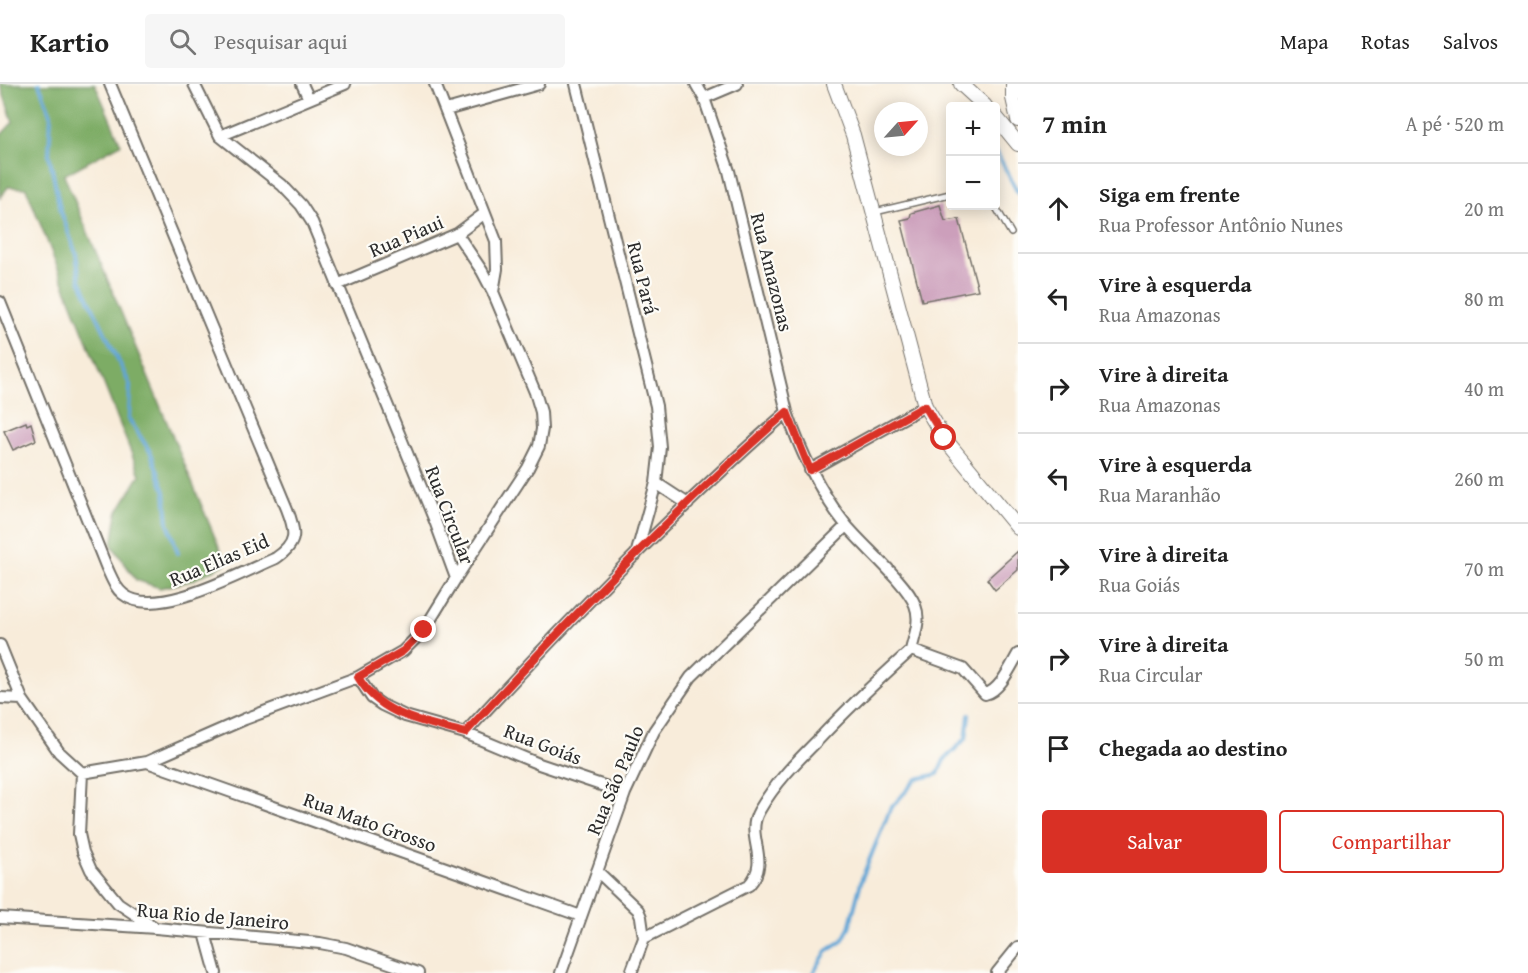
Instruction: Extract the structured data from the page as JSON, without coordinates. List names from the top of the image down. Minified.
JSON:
{"streets":{"street":["Rua Piaui","Rua Amazonas","Rua Pará","Rua Circular","Rua Elias Eid","Rua Goiás","Rua São Paulo","Rua Mato Grosso","Rua Rio de Janeiro"]},"crossings":[["Rua Piaui","Rua Circular"],["Rua Amazonas","Rua São Paulo"],["Rua Circular","Rua Goiás"],["Rua Circular","Rua Mato Grosso"],["Rua Goiás","Rua São Paulo"],["Rua São Paulo","Rua Mato Grosso"]],"north":"top right","page":{"header":"Kartio","search":"Pesquisar aqui","nav":["Mapa","Rotas","Salvos"],"heading":["7 min","A pé · 520 m"],"map_buttons":["+","−"],"list":[["Siga em frente","Rua Professor Antônio Nunes","20 m"],["Vire à esquerda","Rua Amazonas","80 m"],["Vire à direita","Rua Amazonas","40 m"],["Vire à esquerda","Rua Maranhão","260 m"],["Vire à direita","Rua Goiás","70 m"],["Vire à direita","Rua Circular","50 m"],"Chegada ao destino"],"buttons":["Salvar","Compartilhar"]}}
